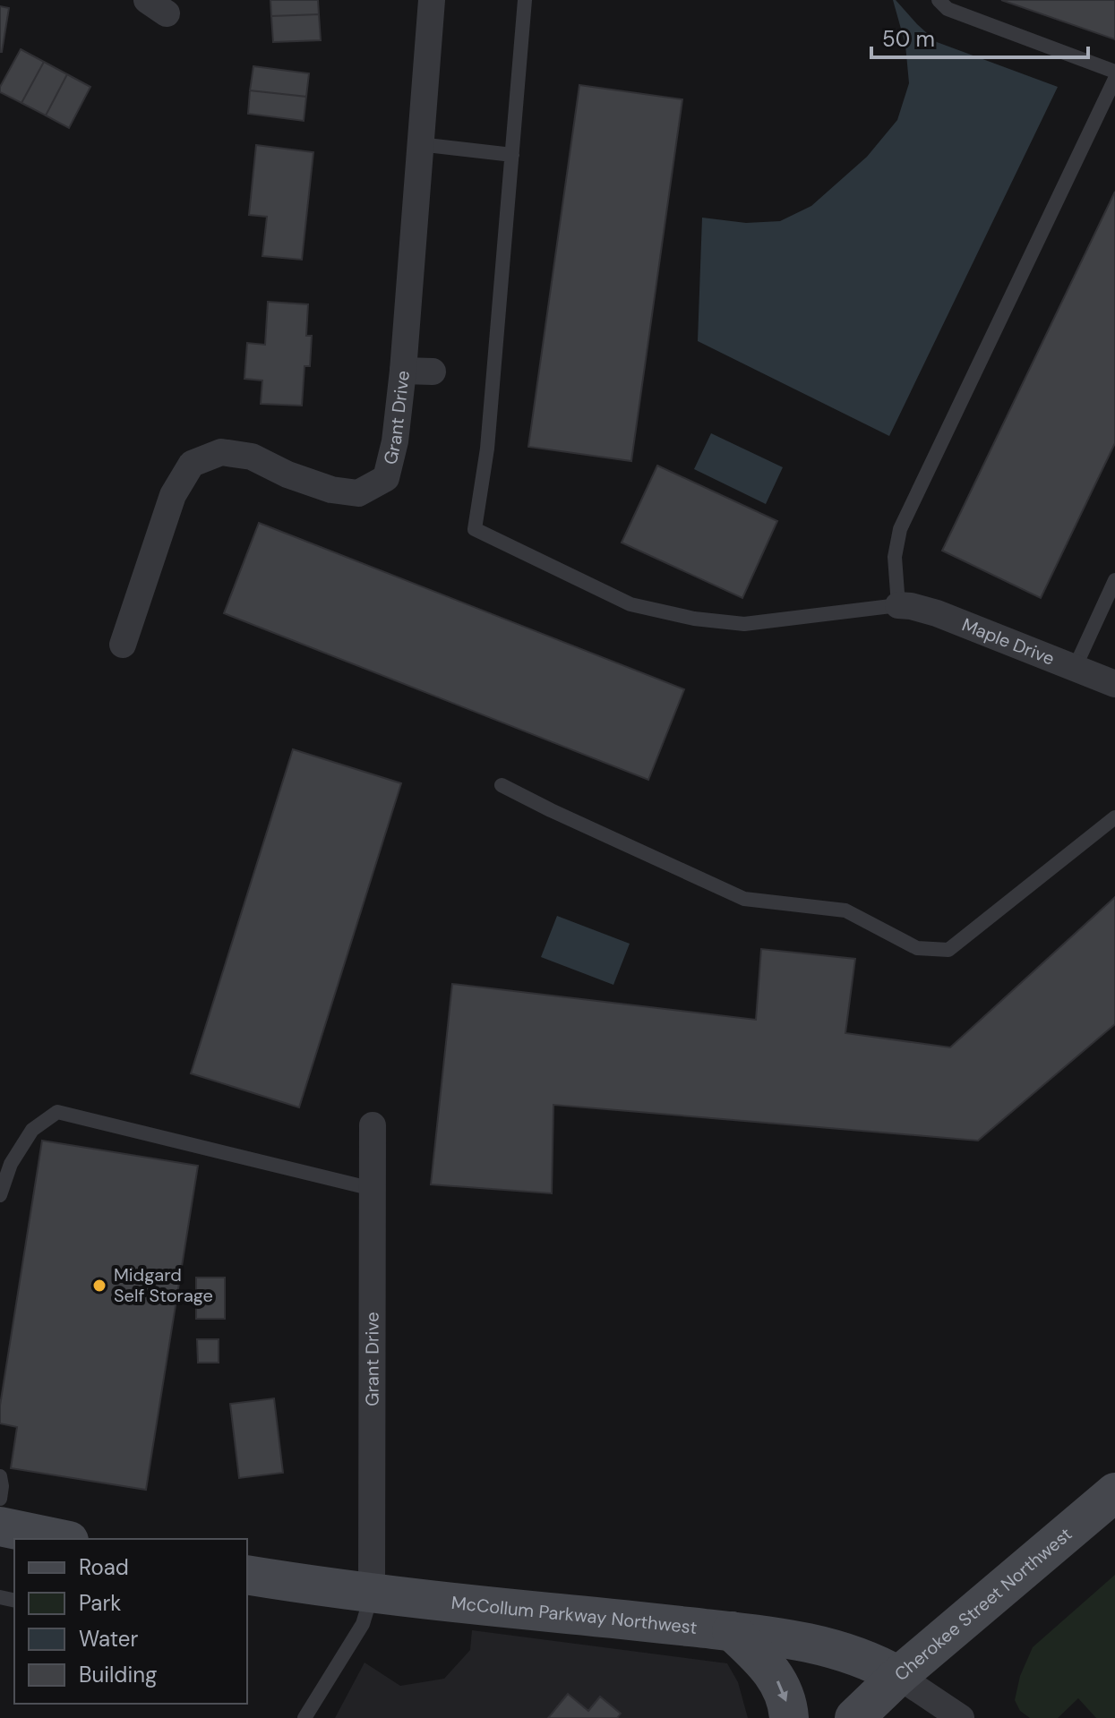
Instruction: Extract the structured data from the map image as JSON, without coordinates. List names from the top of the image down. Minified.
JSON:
{"streets":{"street":["Grant Drive","Maple Drive","Cherokee Street Northwest","McCollum Parkway Northwest"]},"crossings":[["Grant Drive","McCollum Parkway Northwest"],["Cherokee Street Northwest","McCollum Parkway Northwest"]],"places":["Midgard Self Storage"],"legend":["Road","Park","Water","Building"],"scale_bar":"50 m"}
